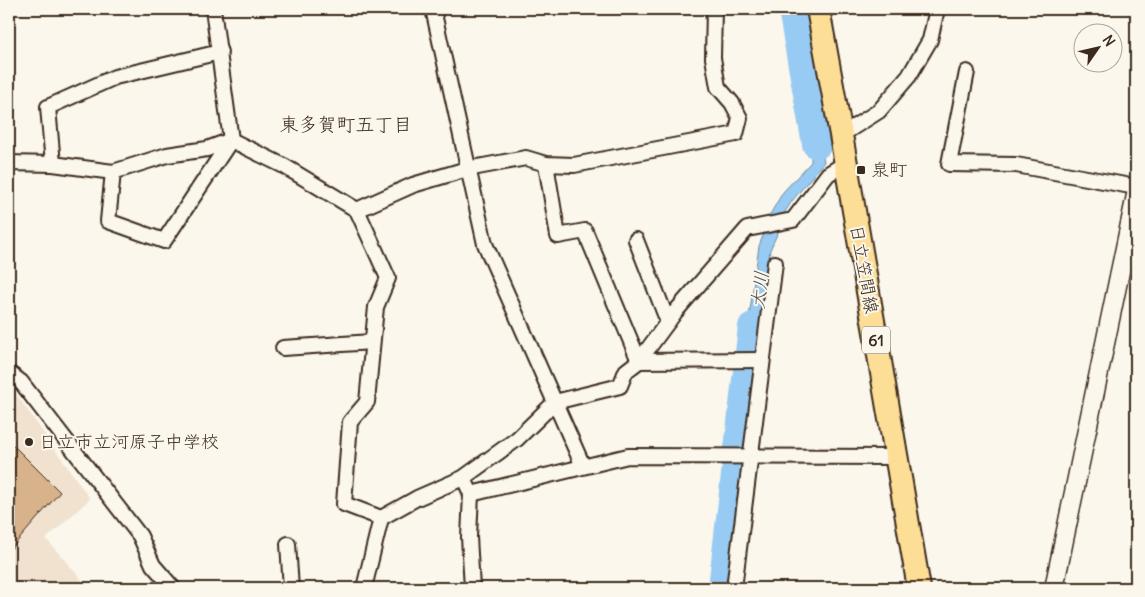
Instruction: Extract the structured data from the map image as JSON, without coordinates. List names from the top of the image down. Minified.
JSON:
{"streets":{"main road":["日立笠間線","61"]},"districts":["東多賀町五丁目"],"water":["大川"],"places":{"transit":["泉町"],"other":["日立市立河原子中学校"]},"north":"top right"}
